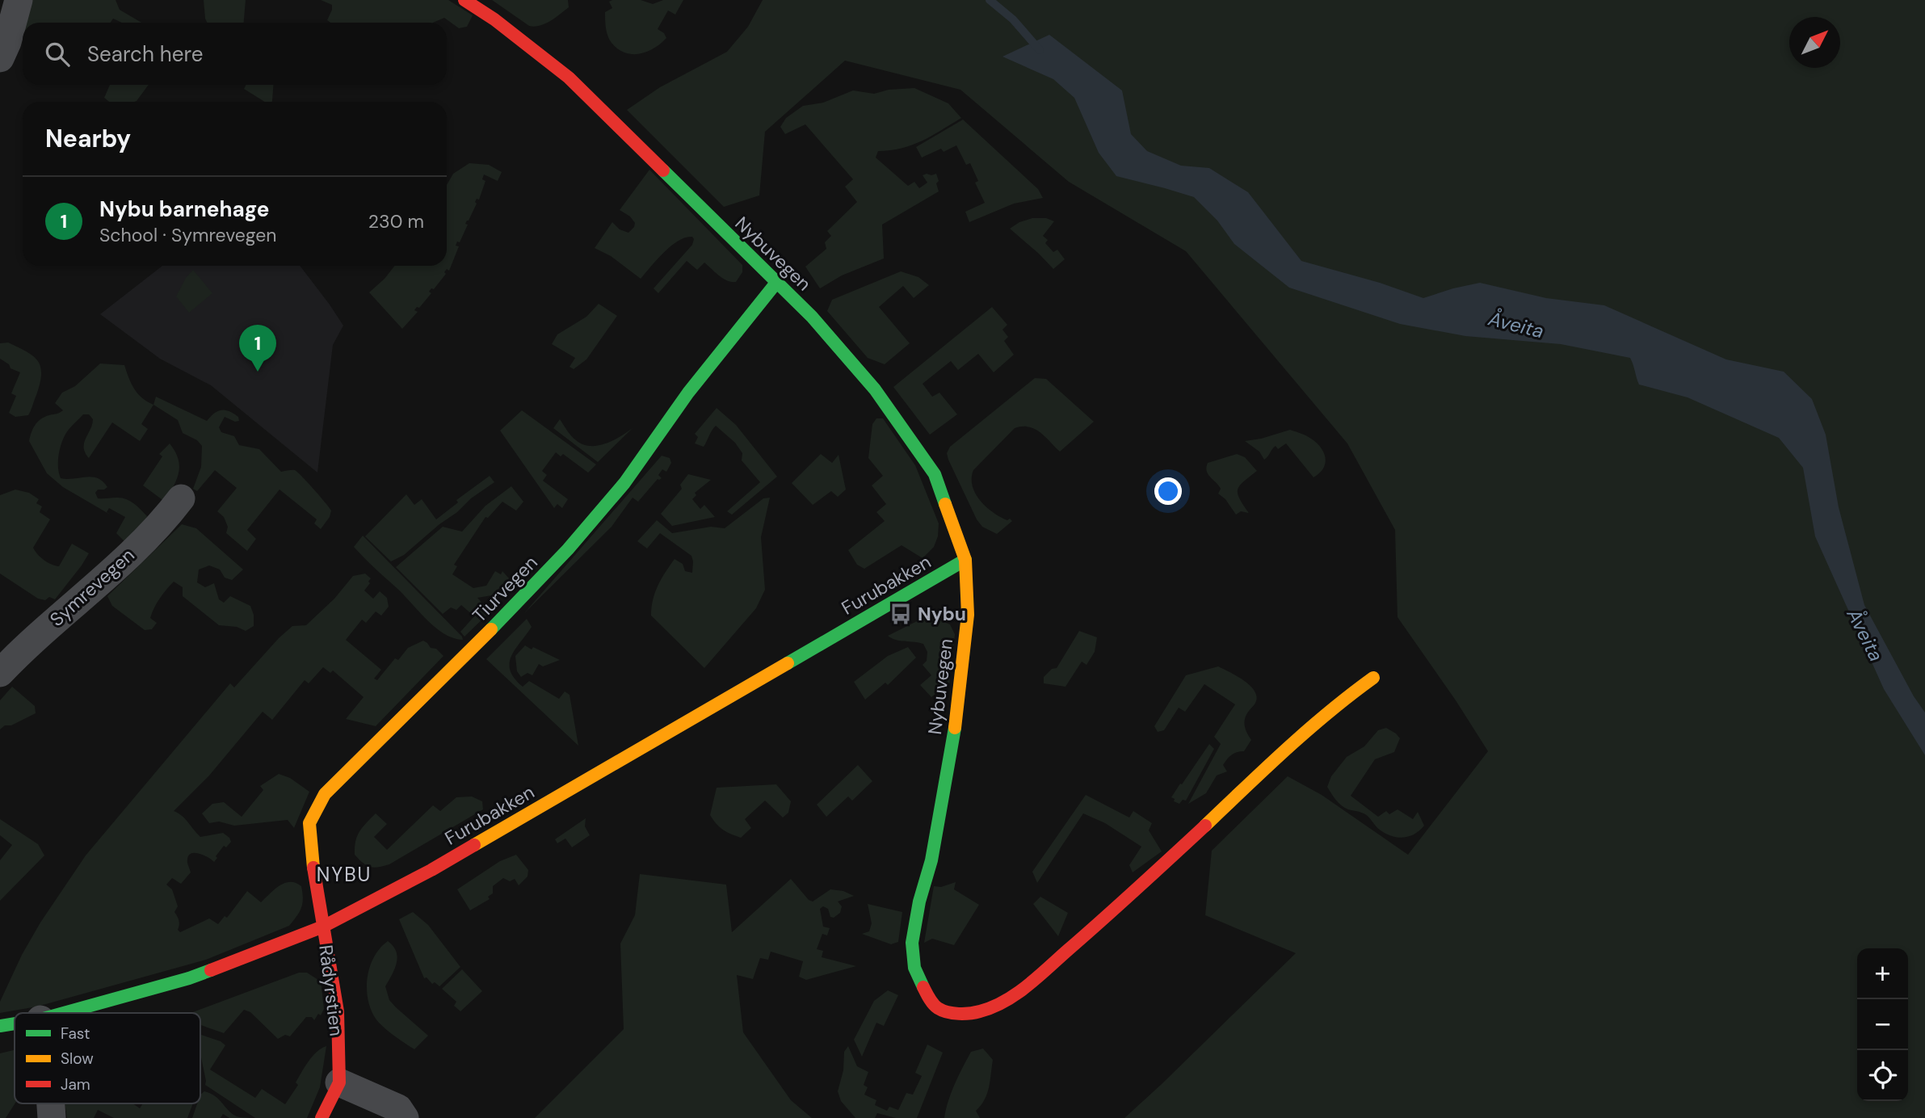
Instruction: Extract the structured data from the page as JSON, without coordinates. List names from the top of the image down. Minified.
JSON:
{"streets":{"street":["Nybuvegen","Furubakken","Symrevegen","Tiurvegen","Rådyrstien"]},"crossings":[["Nybuvegen","Furubakken"],["Nybuvegen","Tiurvegen"],["Furubakken","Tiurvegen"],["Furubakken","Rådyrstien"],["Tiurvegen","Rådyrstien"]],"districts":["NYBU"],"water":["Åveita"],"places":{"bus stop":["Nybu"]},"legend":["Fast","Slow","Jam"],"north":"top right","page":{"search":"Search here","heading":"Nearby","list":[{"mark":"1","name":"Nybu barnehage","note":"School · Symrevegen","value":"230 m"}],"pins":"1","map_buttons":["+","−"]}}
